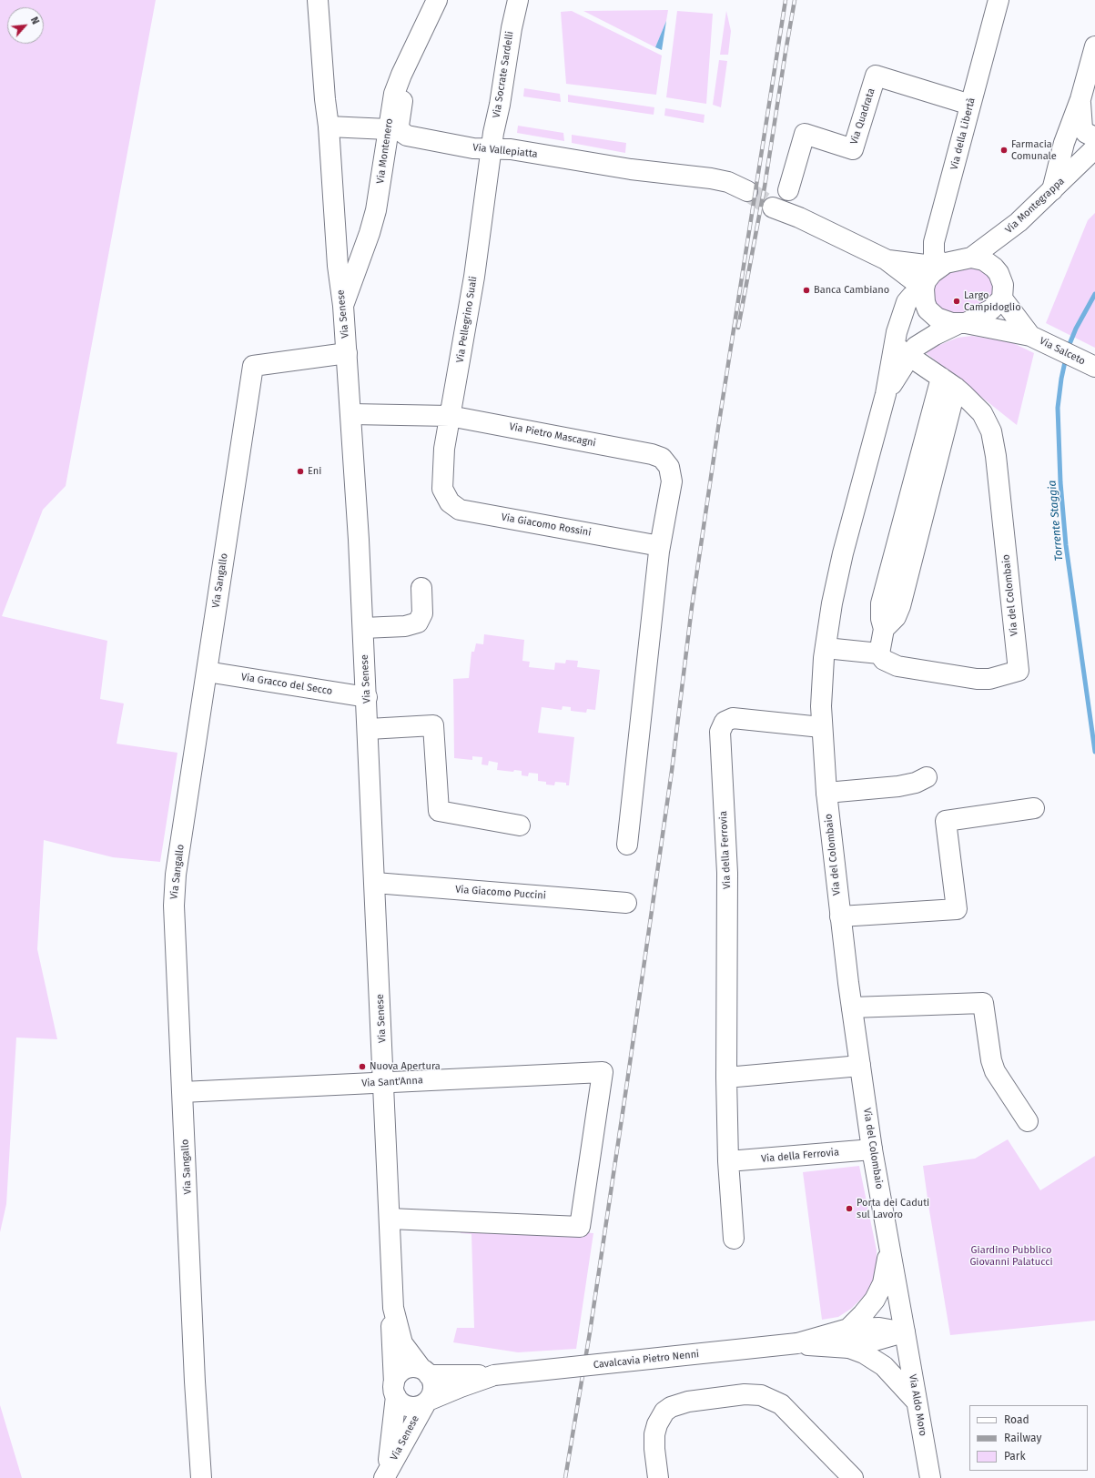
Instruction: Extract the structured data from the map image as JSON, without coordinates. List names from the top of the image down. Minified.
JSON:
{"streets":{"street":["Via Socrate Sardelli","Via Quadrata","Via della Libertà","Via Montenero","Via Vallepiatta","Via Montegrappa","Via Senese","Via Pellegrino Suali","Via Salceto","Via Pietro Mascagni","Via Giacomo Rossini","Via Sangallo","Via del Colombaio","Via Gracco del Secco","Via della Ferrovia","Via Giacomo Puccini","Via Sant'Anna","Cavalcavia Pietro Nenni","Via Aldo Moro"]},"crossings":[["Via Socrate Sardelli","Via Vallepiatta"],["Via Socrate Sardelli","Via Pellegrino Suali"],["Via Quadrata","Via della Libertà"],["Via della Libertà","Via Montegrappa"],["Via della Libertà","Via Salceto"],["Via Montenero","Via Senese"],["Via Vallepiatta","Via Pellegrino Suali"],["Via Montegrappa","Via Salceto"],["Via Senese","Via Pietro Mascagni"],["Via Senese","Via Sangallo"],["Via Senese","Via Gracco del Secco"],["Via Senese","Via Giacomo Puccini"],["Via Senese","Via Sant'Anna"],["Via Senese","Cavalcavia Pietro Nenni"],["Via Pellegrino Suali","Via Pietro Mascagni"],["Via Pellegrino Suali","Via Giacomo Rossini"],["Via Pietro Mascagni","Via Giacomo Rossini"],["Via Sangallo","Via Gracco del Secco"],["Via Sangallo","Via Sant'Anna"],["Via del Colombaio","Via della Ferrovia"],["Via del Colombaio","Cavalcavia Pietro Nenni"],["Via del Colombaio","Via Aldo Moro"],["Cavalcavia Pietro Nenni","Via Aldo Moro"]],"water":["Torrente Staggia"],"parks":["Giardino Pubblico Giovanni Palatucci"],"places":["Farmacia Comunale","Banca Cambiano","Largo Campidoglio","Eni","Nuova Apertura","Porta dei Caduti sul Lavoro"],"legend":["Road","Railway","Park"],"north":"top right"}
